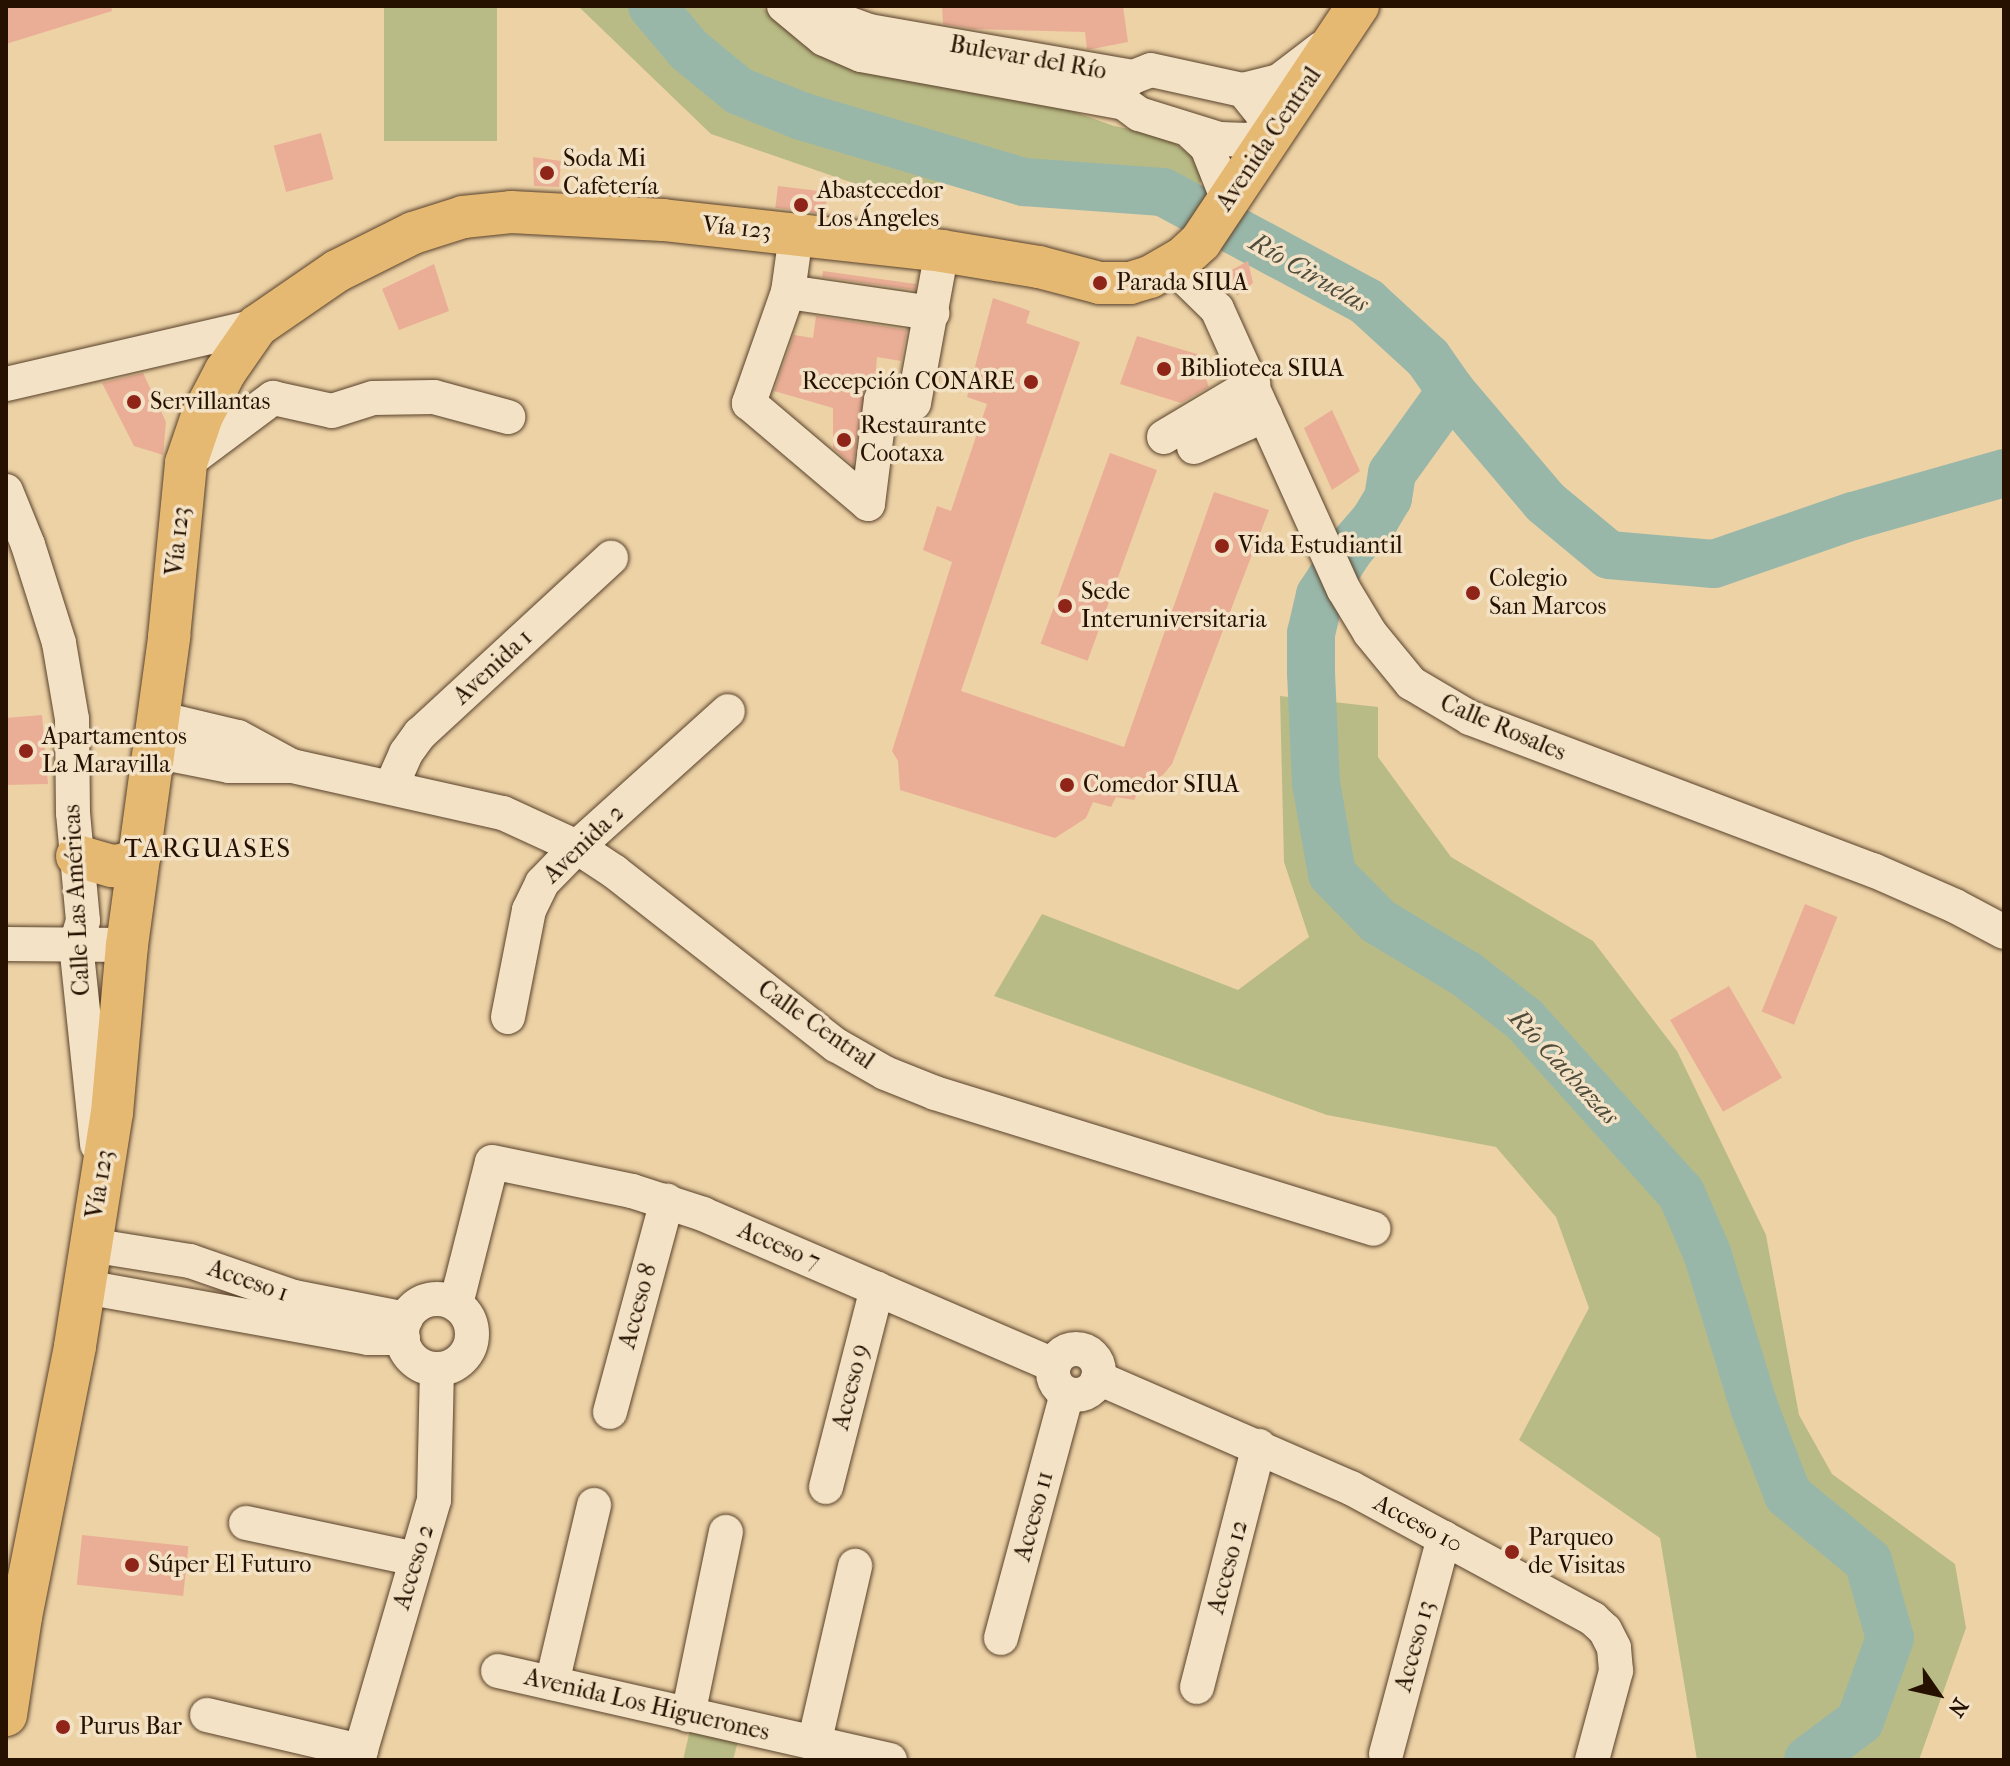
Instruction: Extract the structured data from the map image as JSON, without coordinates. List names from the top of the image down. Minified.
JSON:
{"streets":{"main road":["Avenida Central","Vía 123"],"street":["Bulevar del Río","Avenida 1","Calle Rosales","Avenida 2","Calle Las Américas","Calle Central","Acceso 7","Acceso 1","Acceso 8","Acceso 9","Acceso 11","Acceso 10","Acceso 2","Acceso 12","Acceso 13","Avenida Los Higuerones"]},"crossings":[["Bulevar del Río","Avenida Central"],["Avenida Central","Vía 123"],["Avenida Central","Calle Rosales"],["Vía 123","Calle Rosales"],["Vía 123","Calle Las Américas"],["Vía 123","Calle Central"],["Vía 123","Acceso 1"],["Avenida 1","Calle Central"],["Avenida 2","Calle Central"],["Acceso 7","Acceso 1"],["Acceso 7","Acceso 8"],["Acceso 7","Acceso 9"],["Acceso 7","Acceso 11"],["Acceso 7","Acceso 10"],["Acceso 7","Acceso 2"],["Acceso 1","Acceso 2"],["Acceso 11","Acceso 10"],["Acceso 10","Acceso 12"],["Acceso 10","Acceso 13"]],"districts":["TARGUASES"],"water":["Río Ciruelas","Río Cachazas"],"places":["Soda Mi Cafetería","Abastecedor Los Ángeles","Parada SIUA","Biblioteca SIUA","Recepción CONARE","Servillantas","Restaurante Cootaxa","Vida Estudiantil","Colegio San Marcos","Sede Interuniversitaria","Apartamentos La Maravilla","Comedor SIUA","Parqueo de Visitas","Súper El Futuro","Purus Bar"],"north":"bottom right"}
